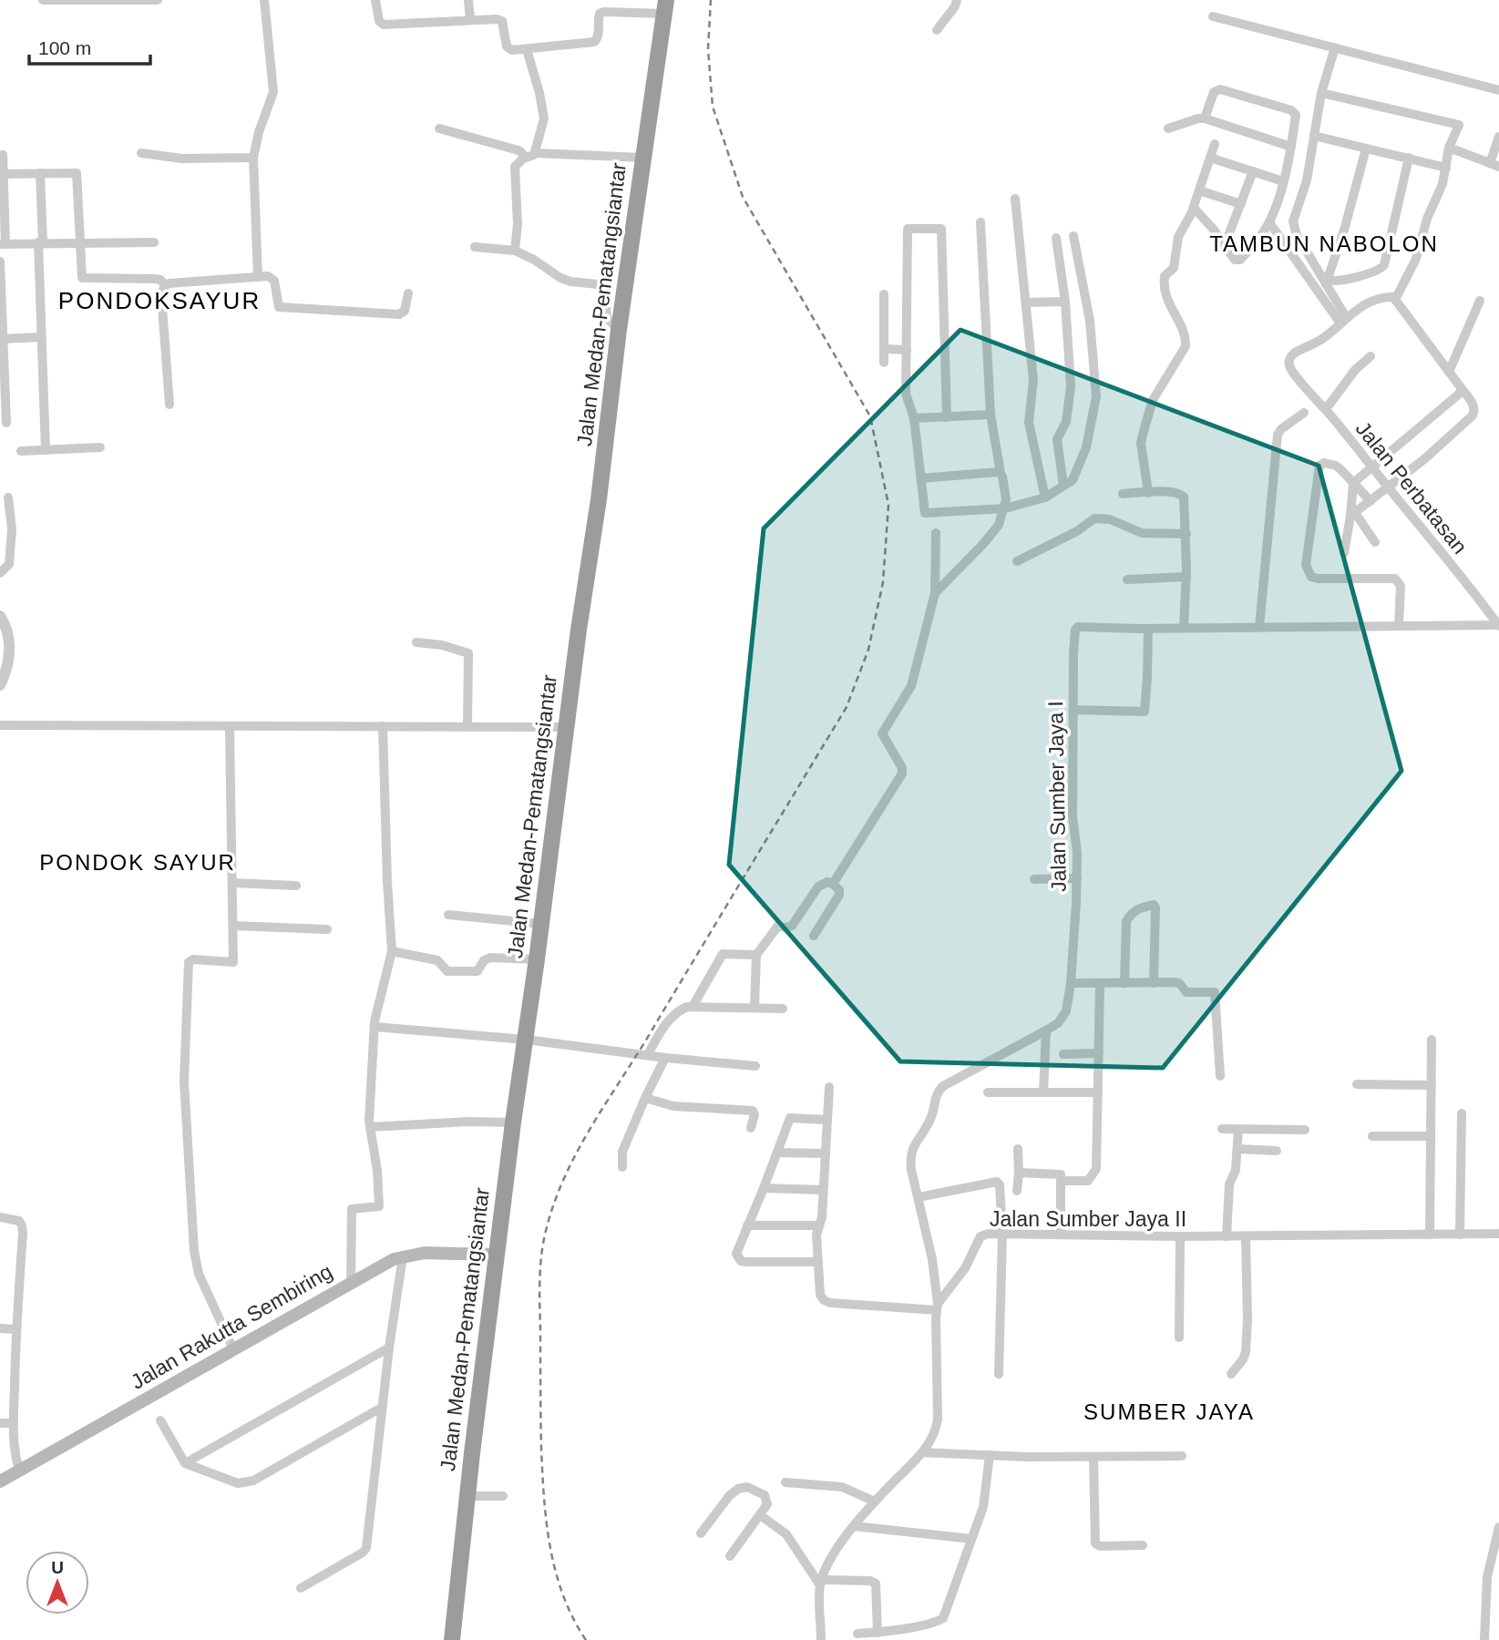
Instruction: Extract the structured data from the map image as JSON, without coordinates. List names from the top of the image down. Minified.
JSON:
{"streets":{"highway":["Jalan Medan-Pematangsiantar"],"main road":["Jalan Rakutta Sembiring"],"street":["Jalan Perbatasan","Jalan Sumber Jaya I","Jalan Sumber Jaya II"]},"crossings":[["Jalan Medan-Pematangsiantar","Jalan Rakutta Sembiring"],["Jalan Perbatasan","Jalan Sumber Jaya I"],["Jalan Sumber Jaya I","Jalan Sumber Jaya II"]],"districts":["TAMBUN NABOLON","PONDOKSAYUR","PONDOK SAYUR","SUMBER JAYA"],"scale_bar":"100 m","north":"top"}
